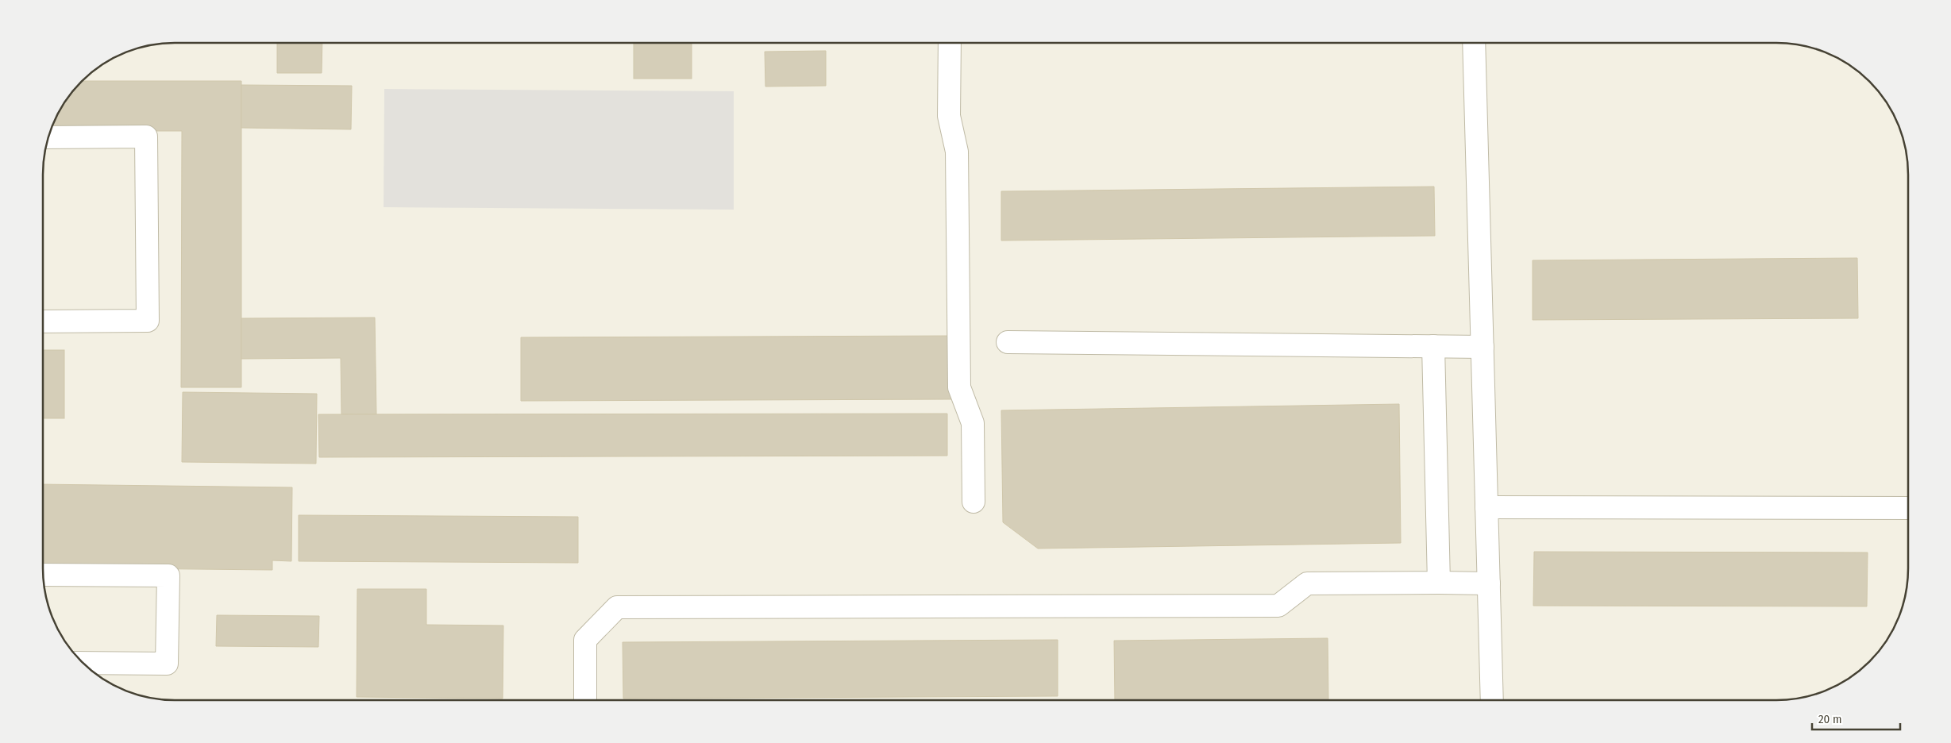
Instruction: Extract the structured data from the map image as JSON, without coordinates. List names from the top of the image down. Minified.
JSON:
{"scale_bar":"20 m"}
